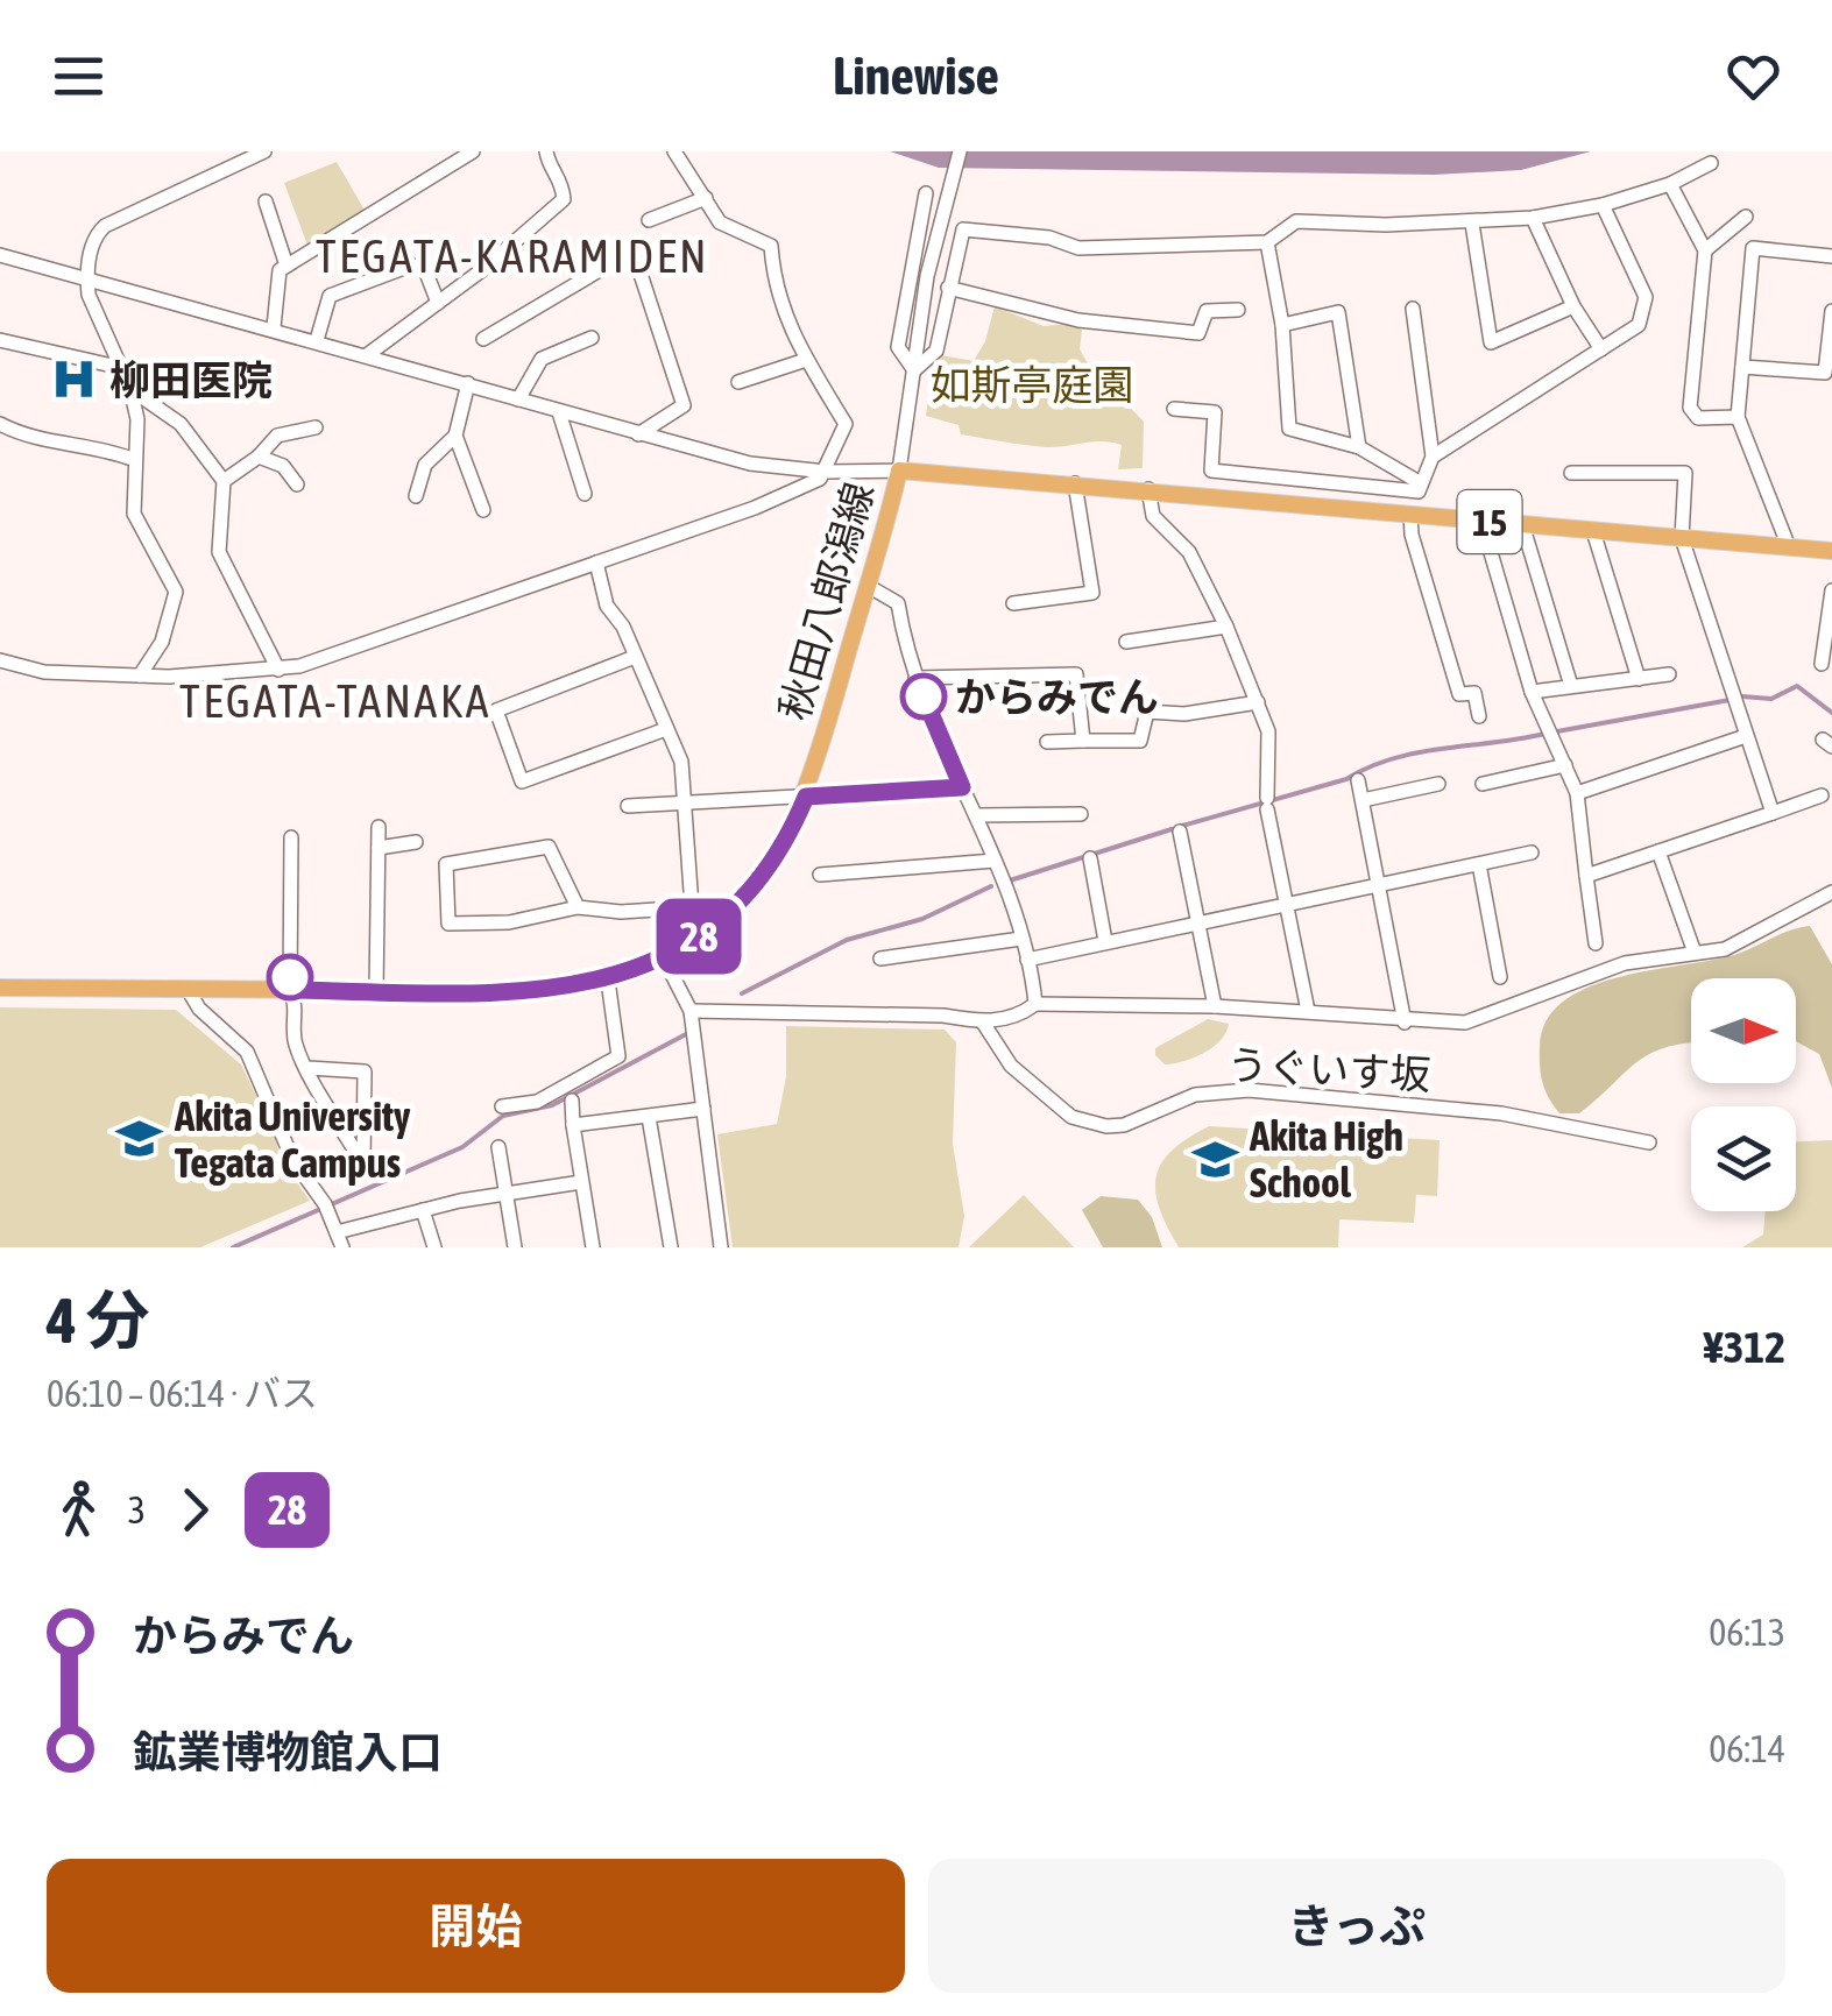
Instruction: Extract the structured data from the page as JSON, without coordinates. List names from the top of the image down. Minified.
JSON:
{"streets":{"main road":["15","秋田八郎潟線"],"street":["うぐいす坂"]},"districts":["TEGATA-KARAMIDEN","TEGATA-TANAKA"],"parks":["如斯亭庭園"],"places":{"hospital":["柳田医院"],"other":["からみでん"],"school or university":["Akita University Tegata Campus","Akita High School"]},"lines":["bus line 28"],"north":"right","page":{"header":"Linewise","on_map":"28","heading":["4 分","06:10 – 06:14 · バス","¥312"],"legs":["3","28"],"list":[{"name":"からみでん","value":"06:13"},{"name":"鉱業博物館入口","value":"06:14"}],"buttons":["開始","きっぷ"]}}
